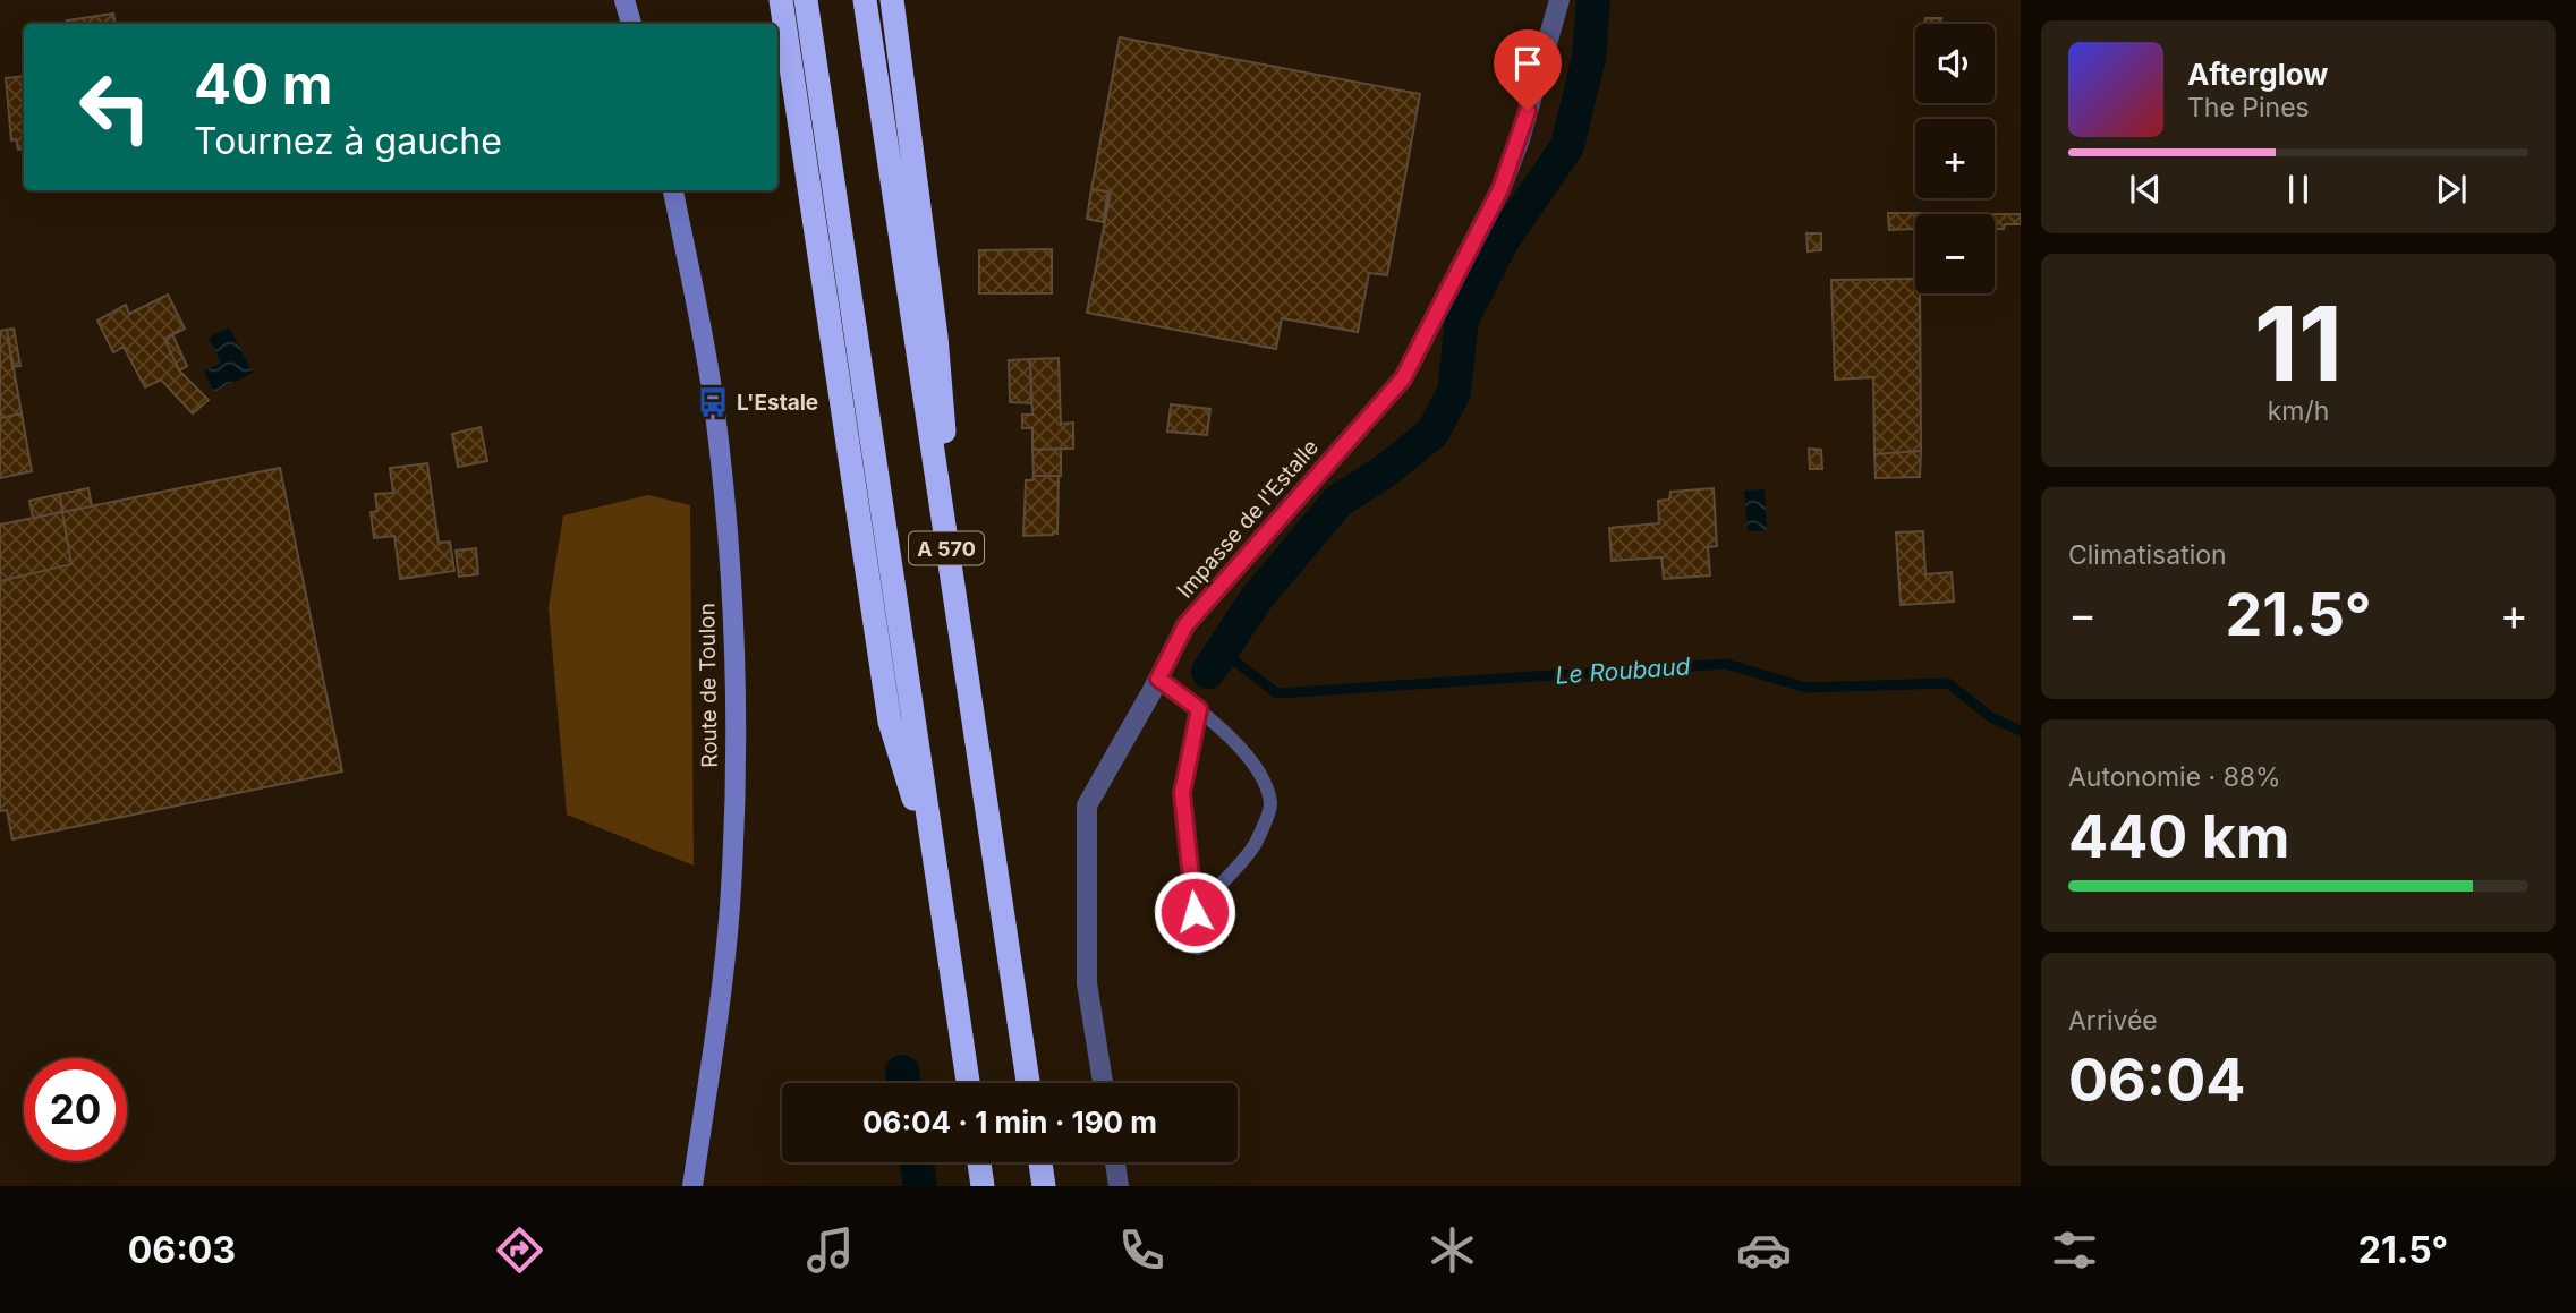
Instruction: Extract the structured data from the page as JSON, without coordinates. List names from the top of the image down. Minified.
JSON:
{"streets":{"highway":["A 570"],"main road":["Route de Toulon"],"street":["Impasse de l'Estalle"]},"water":["Le Roubaud"],"places":{"bus stop":["L'Estale"]},"page":{"map_buttons":["+","−"],"turn":["40 m","Tournez à gauche"],"song":["Afterglow","The Pines"],"tile":[["11","km/h"],"Climatisation",["Autonomie · 88%","440 km"],["Arrivée","06:04"]],"heat":["−","21.5°","+"],"limit":"20","trip":"06:04 · 1 min · 190 m","tabs":["06:03","21.5°"]}}
